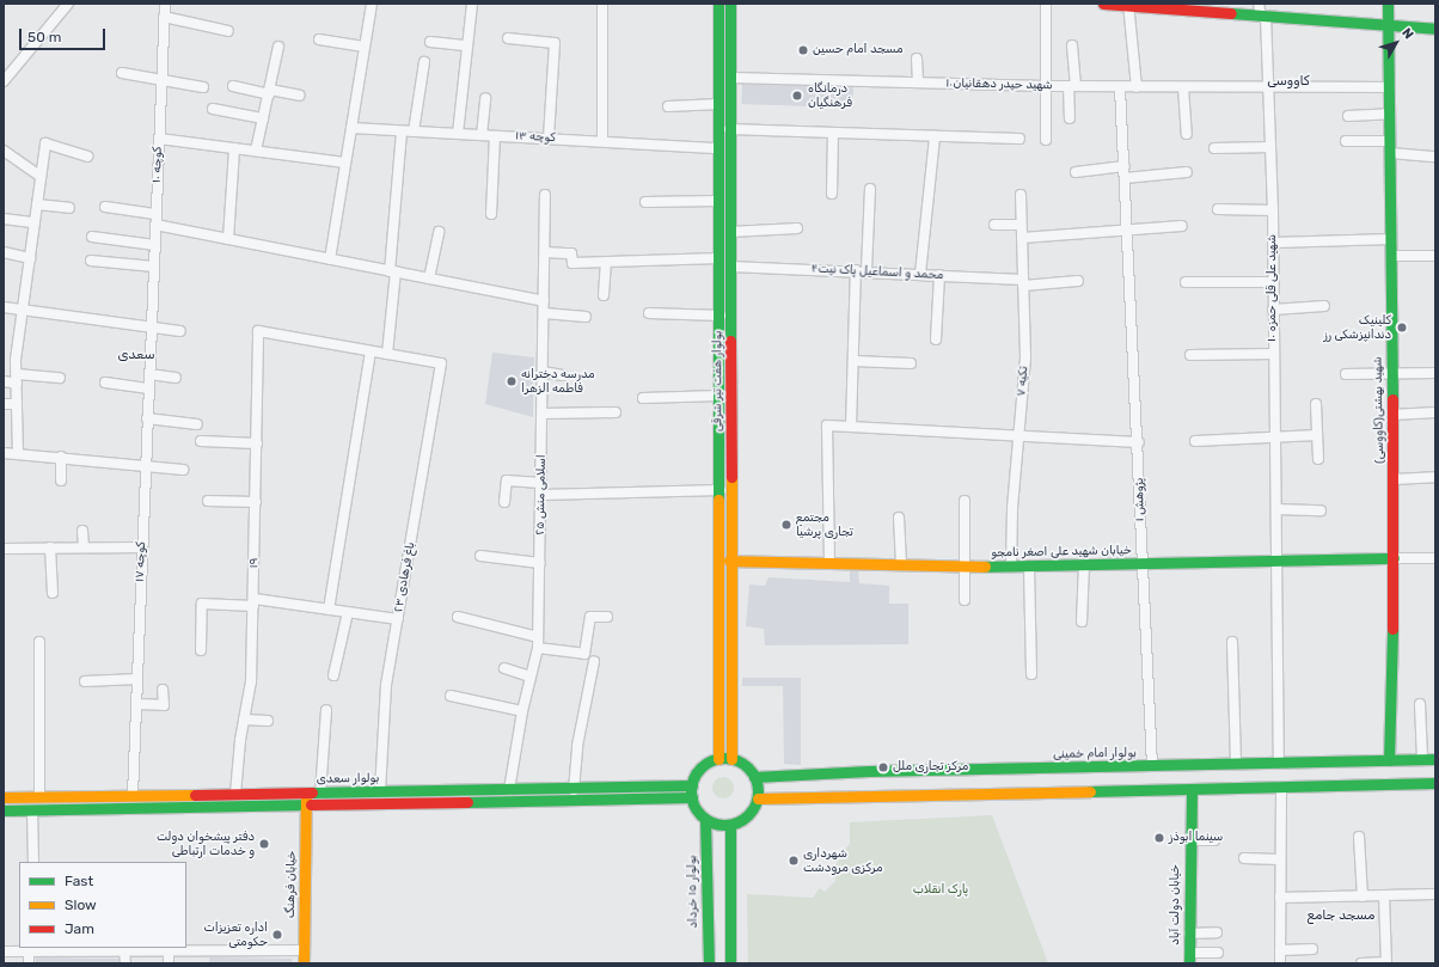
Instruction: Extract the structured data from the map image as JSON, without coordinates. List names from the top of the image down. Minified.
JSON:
{"streets":{"main road":["بولوار هفت تیر شرقی","شهید بهشتی(کاووسی)","خیابان شهید علی اصغر نامجو","بولوار امام خمینی","بولوار سعدی","خیابان فرهنگ","بولوار ۱۵ خرداد","خیابان دولت آباد"],"street":["شهید حیدر دهقانیان۱۰","کوچه ۱۳","کوچه ۱۰","محمد و اسماعیل پاک نیت۴","شهید علی قلی حمزه ۱۰","تکیه ۷","اسلامی منش ۲۵","پژوهش ۱","کوچه ۱۷","۱۹","باغ فرهادی ۲۳"]},"crossings":[["شهید حیدر دهقانیان۱۰","شهید علی قلی حمزه ۱۰"],["شهید حیدر دهقانیان۱۰","بولوار هفت تیر شرقی"],["شهید حیدر دهقانیان۱۰","شهید بهشتی(کاووسی)"],["شهید حیدر دهقانیان۱۰","پژوهش ۱"],["کوچه ۱۳","بولوار هفت تیر شرقی"],["کوچه ۱۰","کوچه ۱۷"],["محمد و اسماعیل پاک نیت۴","بولوار هفت تیر شرقی"],["محمد و اسماعیل پاک نیت۴","تکیه ۷"],["شهید علی قلی حمزه ۱۰","خیابان شهید علی اصغر نامجو"],["شهید علی قلی حمزه ۱۰","بولوار امام خمینی"],["بولوار هفت تیر شرقی","خیابان شهید علی اصغر نامجو"],["بولوار هفت تیر شرقی","بولوار امام خمینی"],["بولوار هفت تیر شرقی","بولوار سعدی"],["بولوار هفت تیر شرقی","بولوار ۱۵ خرداد"],["تکیه ۷","خیابان شهید علی اصغر نامجو"],["شهید بهشتی(کاووسی)","خیابان شهید علی اصغر نامجو"],["شهید بهشتی(کاووسی)","بولوار امام خمینی"],["اسلامی منش ۲۵","بولوار سعدی"],["پژوهش ۱","خیابان شهید علی اصغر نامجو"],["پژوهش ۱","بولوار امام خمینی"],["کوچه ۱۷","بولوار سعدی"],["۱۹","بولوار سعدی"],["باغ فرهادی ۲۳","بولوار سعدی"],["بولوار امام خمینی","بولوار سعدی"],["بولوار امام خمینی","بولوار ۱۵ خرداد"],["بولوار سعدی","خیابان فرهنگ"],["بولوار سعدی","بولوار ۱۵ خرداد"]],"districts":["کاووسی","سعدی","مسجد جامع"],"parks":["پارک انقلاب"],"places":["مسجد امام حسین","درمانگاه فرهنگیان","کلینیک دندانپزشکی رز","مدرسه دخترانه فاطمه الزهرا","مجتمع تجاری پرشیا","مرکز تجاری ملل","سینما ابوذز","دفتر پیشخوان دولت و خدمات ارتباطی","شهرداری مرکزی مرودشت","اداره تعزیزات حکومتی"],"legend":["Fast","Slow","Jam"],"scale_bar":"50 m","north":"top right"}
